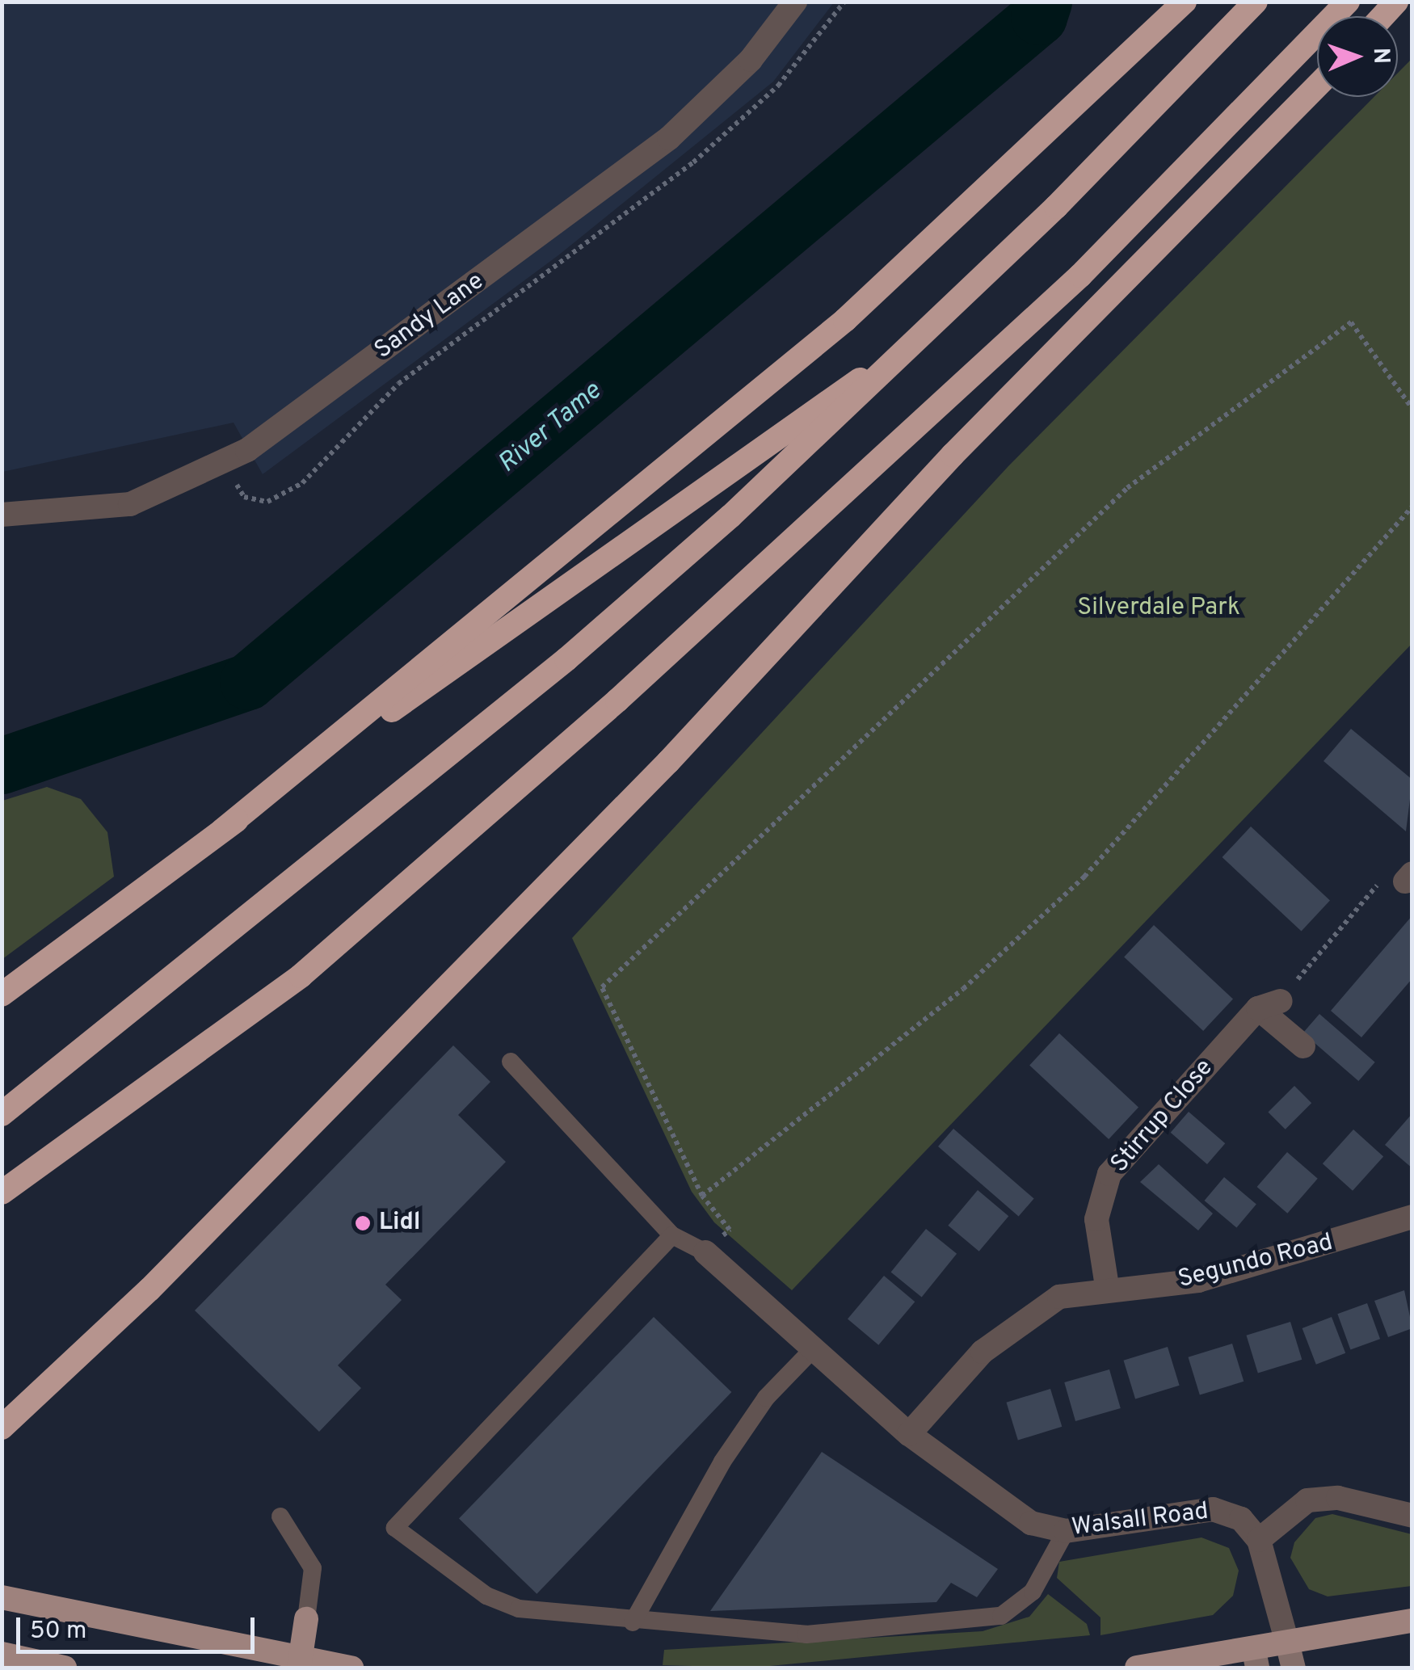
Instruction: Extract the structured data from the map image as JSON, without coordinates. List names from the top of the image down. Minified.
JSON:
{"streets":{"street":["Sandy Lane","Stirrup Close","Segundo Road","Walsall Road"]},"crossings":[["Stirrup Close","Segundo Road"],["Segundo Road","Walsall Road"]],"water":["River Tame"],"parks":["Silverdale Park"],"places":["Lidl"],"scale_bar":"50 m","north":"right"}
